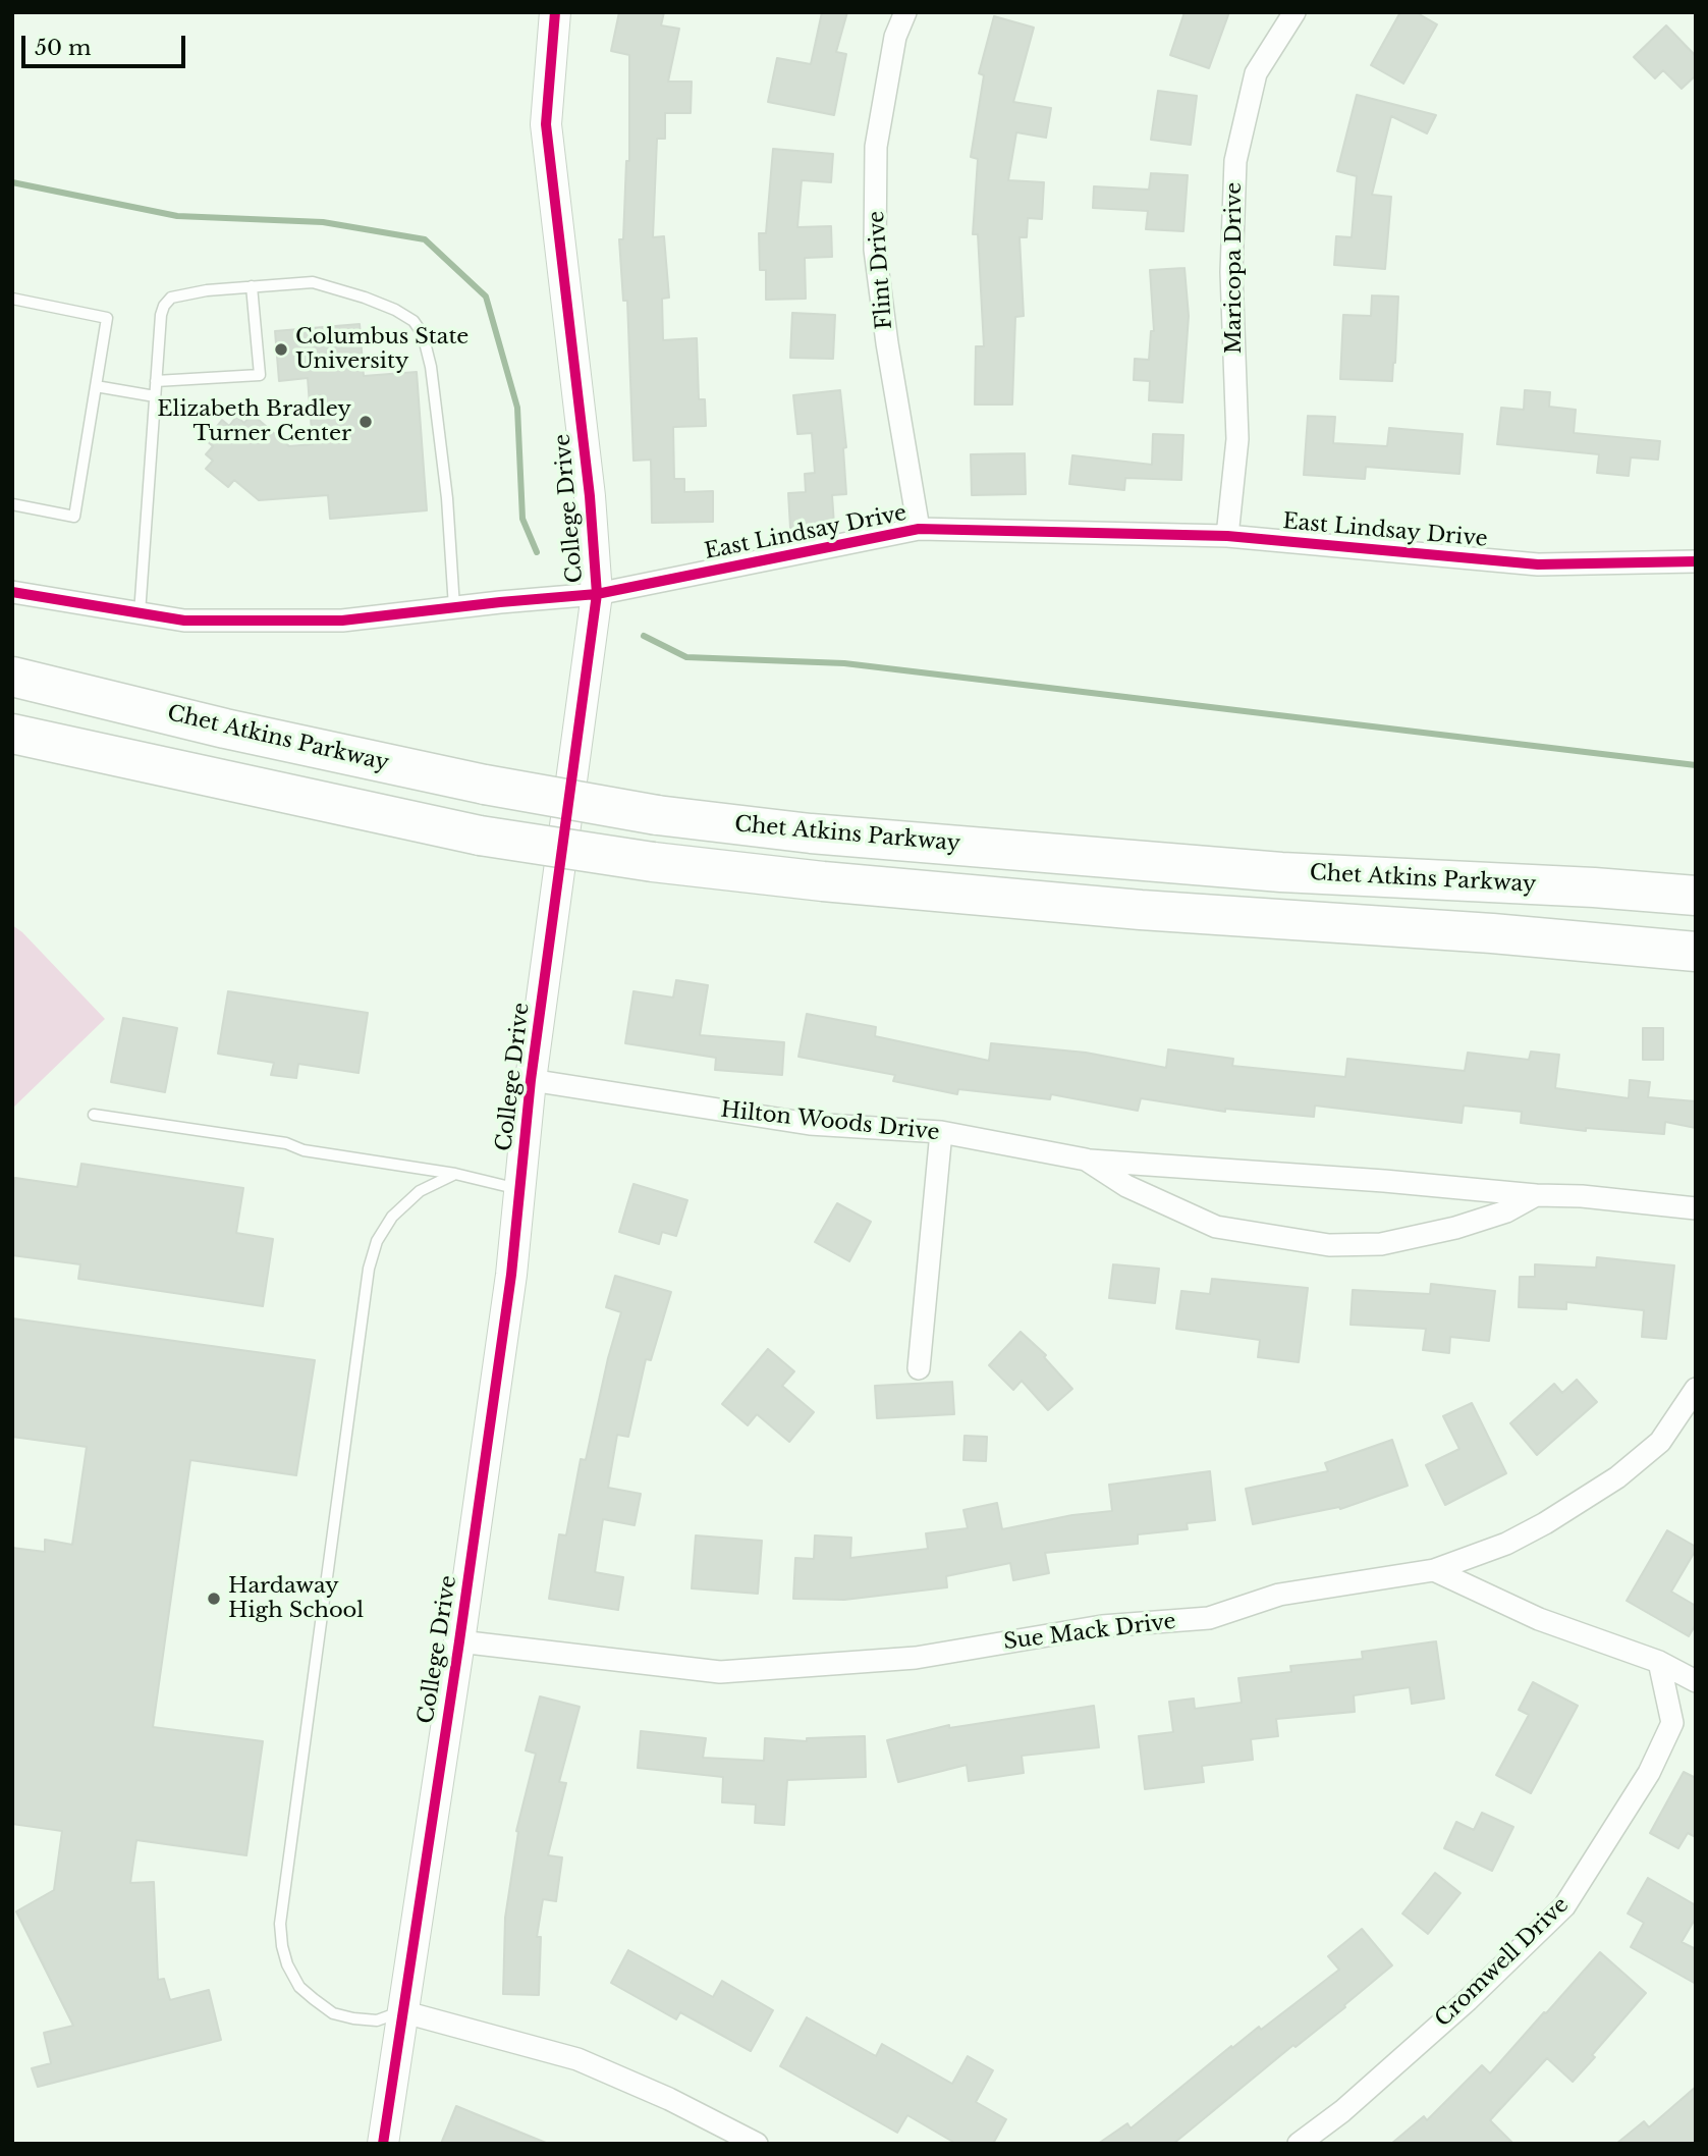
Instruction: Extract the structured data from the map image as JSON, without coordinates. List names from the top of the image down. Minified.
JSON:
{"streets":{"highway":["Chet Atkins Parkway"],"street":["Maricopa Drive","Flint Drive","College Drive","East Lindsay Drive","Hilton Woods Drive","Sue Mack Drive","Cromwell Drive"]},"crossings":[["Maricopa Drive","East Lindsay Drive"],["Flint Drive","East Lindsay Drive"],["College Drive","East Lindsay Drive"],["College Drive","Hilton Woods Drive"],["College Drive","Sue Mack Drive"]],"places":["Columbus State University","Elizabeth Bradley Turner Center","Hardaway High School"],"scale_bar":"50 m"}
